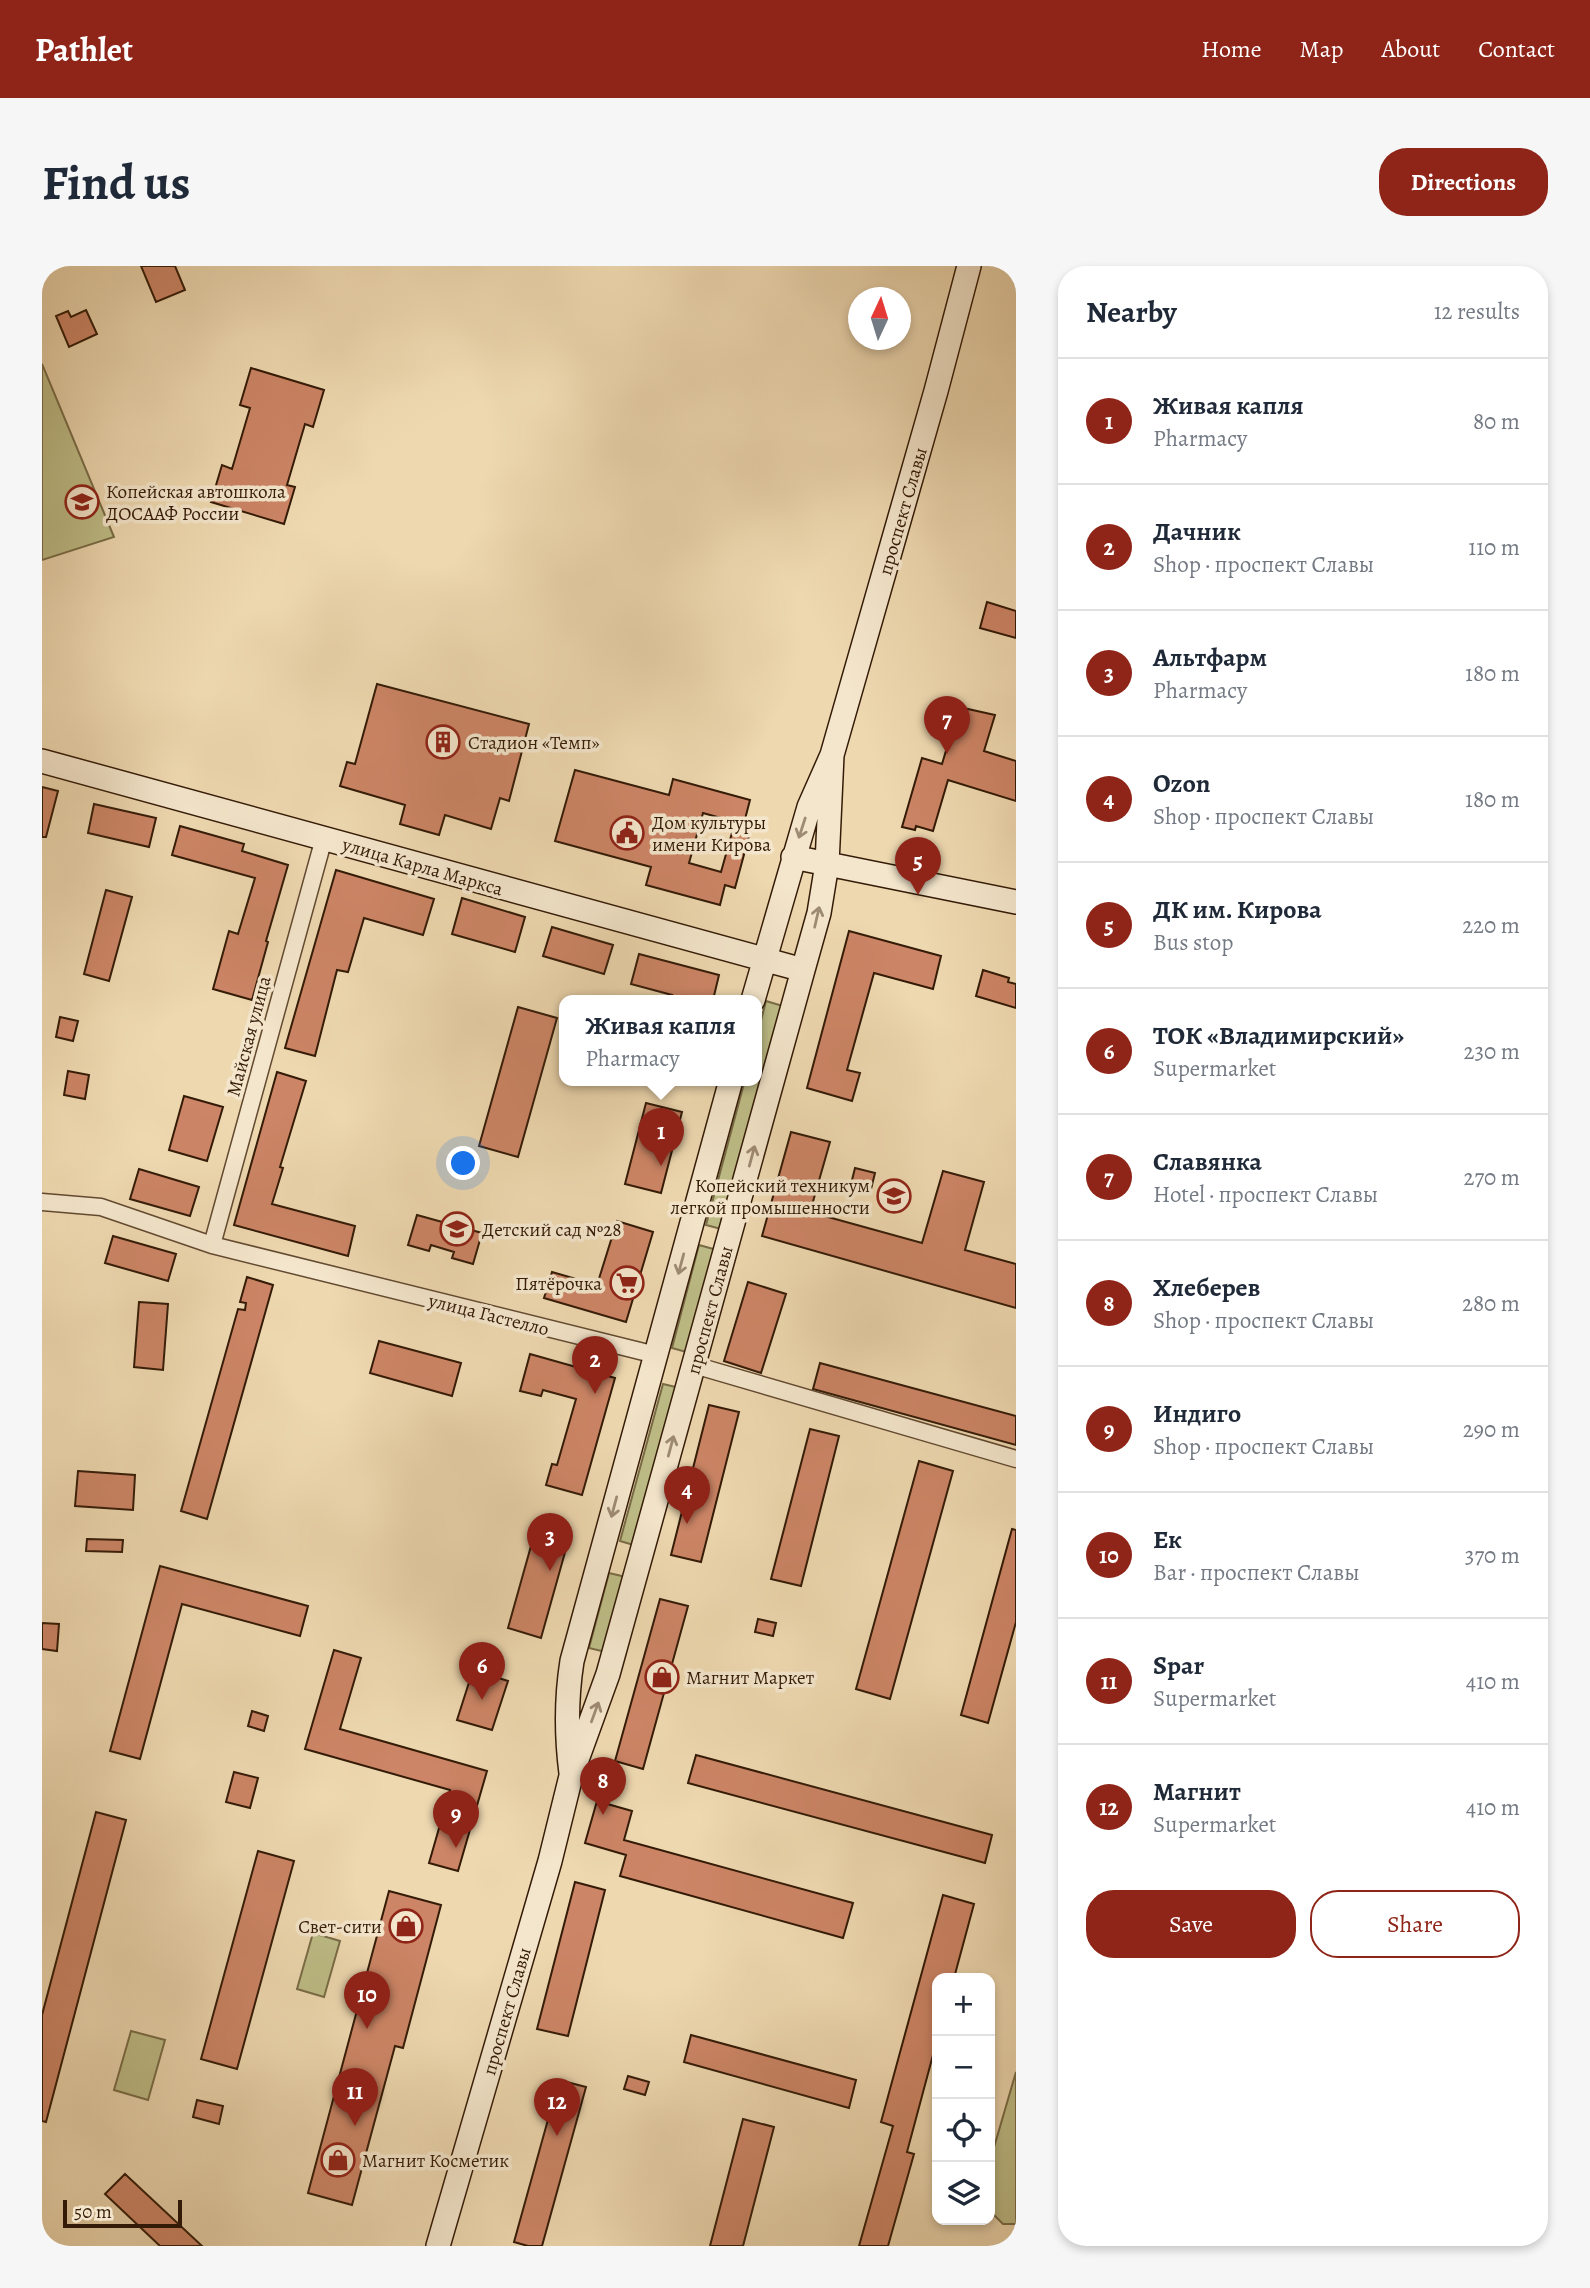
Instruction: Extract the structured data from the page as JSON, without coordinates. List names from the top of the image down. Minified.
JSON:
{"streets":{"main road":["проспект Славы","улица Карла Маркса","улица Гастелло"],"street":["Майская улица"]},"crossings":[["проспект Славы","улица Карла Маркса"],["проспект Славы","улица Гастелло"],["улица Карла Маркса","Майская улица"],["Майская улица","улица Гастелло"]],"places":{"school or university":["Копейская автошкола ДОСААФ России","Копейский техникум легкой промышенности","Детский сад №28"],"building":["Стадион «Темп»"],"public building":["Дом культуры имени Кирова"],"supermarket":["Пятёрочка"],"shop":["Магнит Маркет","Свет-сити","Магнит Косметик"]},"scale_bar":"50 m","north":"top","page":{"header":"Pathlet","nav":["Home","Map","About","Contact"],"buttons":["Directions",["Save","Share"]],"title":"Find us","heading":["Nearby","12 results"],"list":[{"mark":"1","name":"Живая капля","note":"Pharmacy","value":"80 m"},{"mark":"2","name":"Дачник","note":"Shop · проспект Славы","value":"110 m"},{"mark":"3","name":"Альтфарм","note":"Pharmacy","value":"180 m"},{"mark":"4","name":"Ozon","note":"Shop · проспект Славы","value":"180 m"},{"mark":"5","name":"ДК им. Кирова","note":"Bus stop","value":"220 m"},{"mark":"6","name":"ТОК «Владимирский»","note":"Supermarket","value":"230 m"},{"mark":"7","name":"Славянка","note":"Hotel · проспект Славы","value":"270 m"},{"mark":"8","name":"Хлеберев","note":"Shop · проспект Славы","value":"280 m"},{"mark":"9","name":"Индиго","note":"Shop · проспект Славы","value":"290 m"},{"mark":"10","name":"Ек","note":"Bar · проспект Славы","value":"370 m"},{"mark":"11","name":"Spar","note":"Supermarket","value":"410 m"},{"mark":"12","name":"Магнит","note":"Supermarket","value":"410 m"}],"pins":["7","5","1","2","4","3","6","8","9","10","11","12"],"popup":["Живая капля","Pharmacy"],"map_buttons":["+","−"],"scale":"50 m"}}
